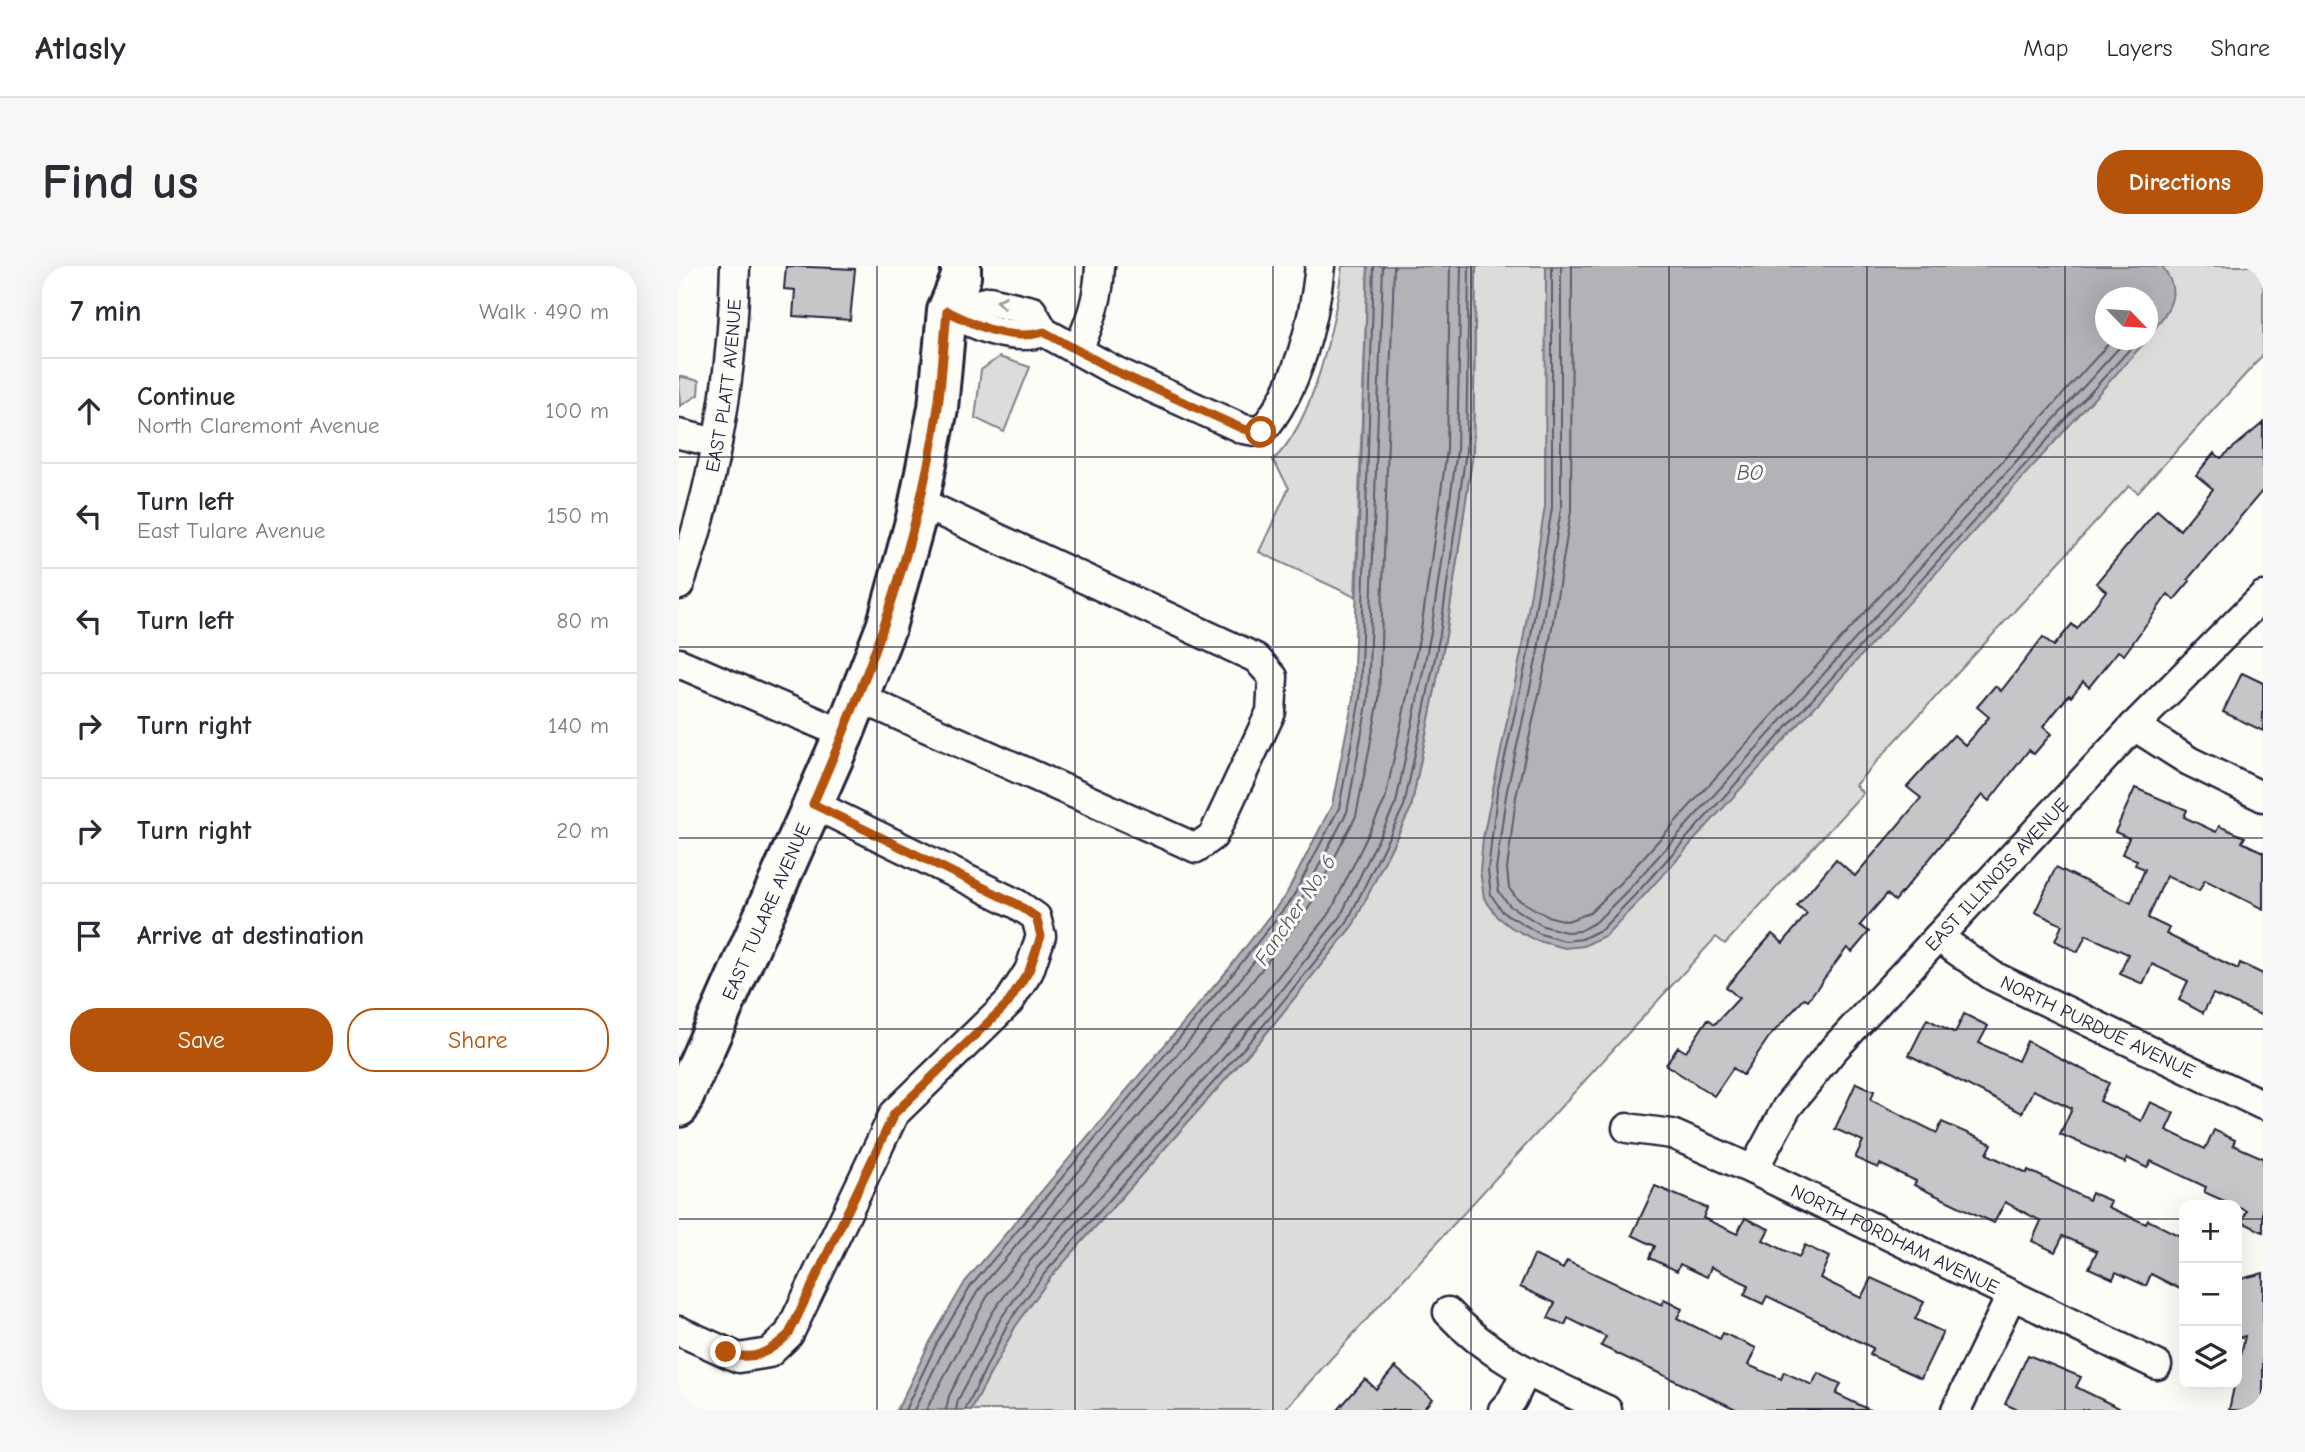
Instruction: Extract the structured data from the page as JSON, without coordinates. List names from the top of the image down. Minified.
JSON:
{"streets":{"street":["EAST PLATT AVENUE","EAST ILLINOIS AVENUE","EAST TULARE AVENUE","NORTH PURDUE AVENUE","NORTH FORDHAM AVENUE"]},"crossings":[["EAST ILLINOIS AVENUE","NORTH PURDUE AVENUE"],["EAST ILLINOIS AVENUE","NORTH FORDHAM AVENUE"]],"water":["BO","Fancher No. 6"],"north":"bottom right","page":{"header":"Atlasly","nav":["Map","Layers","Share"],"buttons":["Directions",["Save","Share"]],"title":"Find us","heading":["7 min","Walk · 490 m"],"list":[["Continue","North Claremont Avenue","100 m"],["Turn left","East Tulare Avenue","150 m"],["Turn left","80 m"],["Turn right","140 m"],["Turn right","20 m"],"Arrive at destination"],"map_buttons":["+","−"]}}
